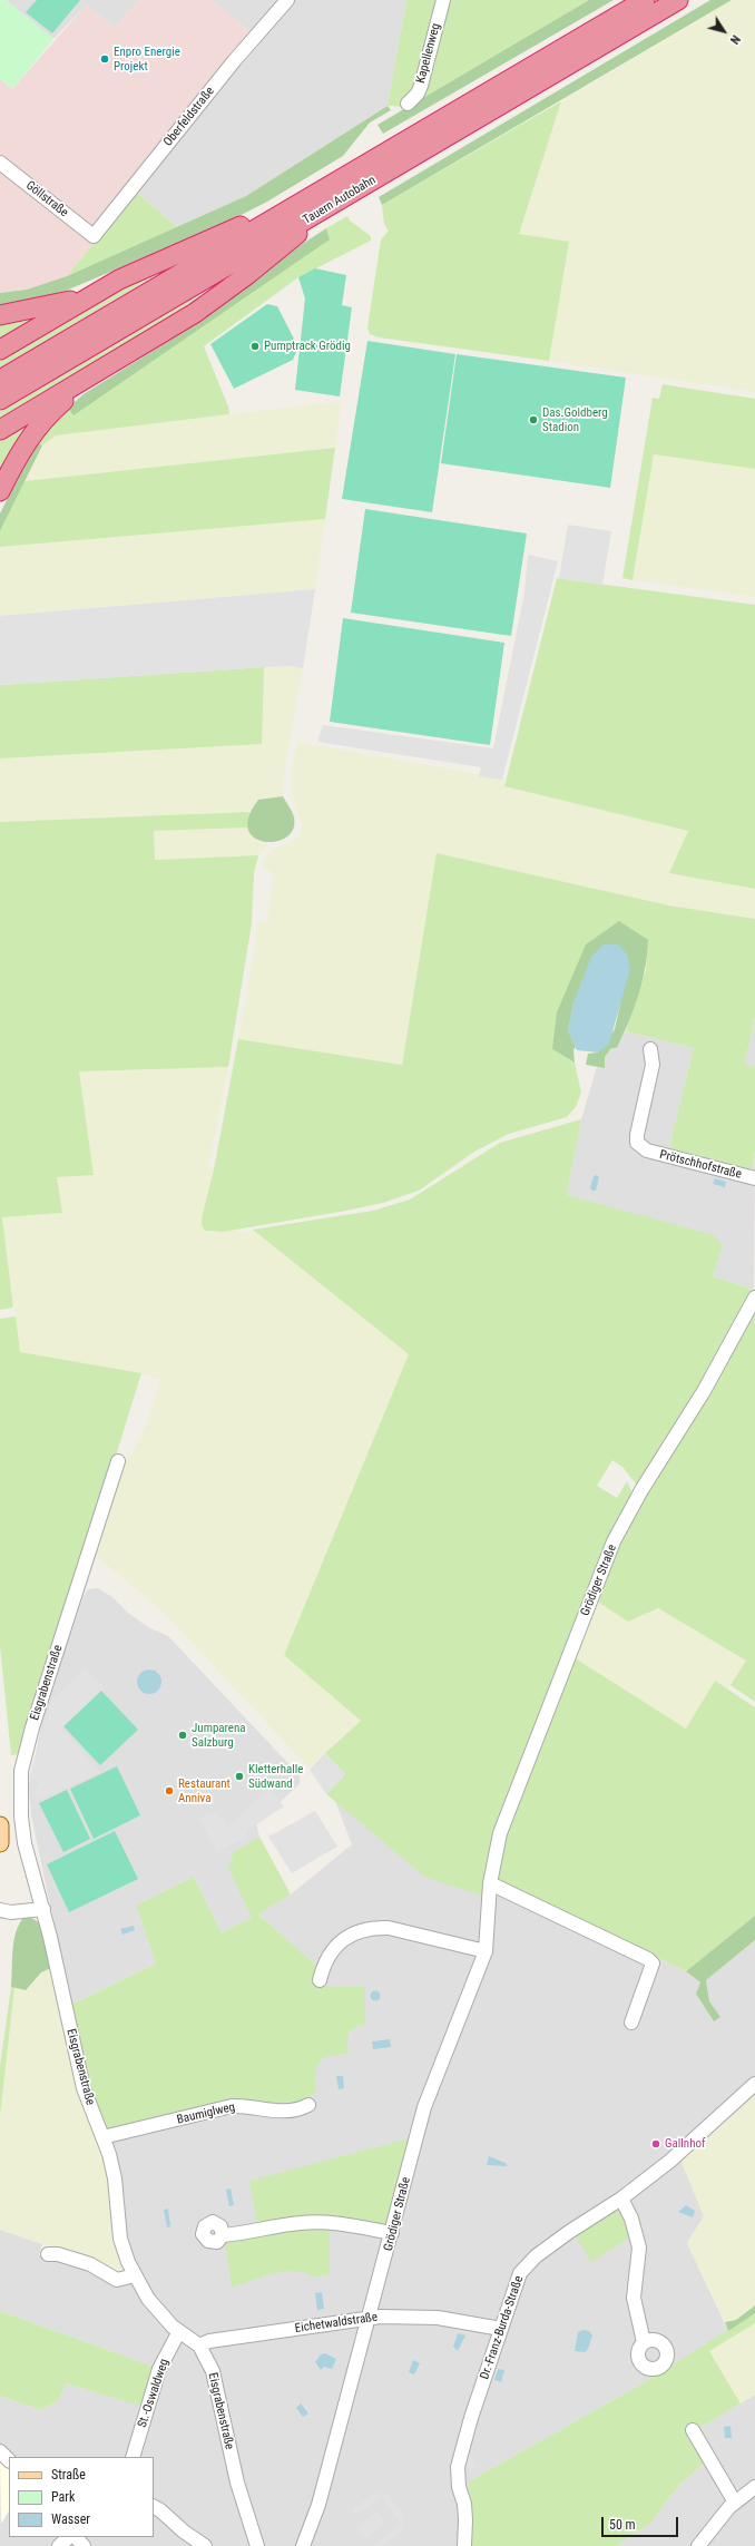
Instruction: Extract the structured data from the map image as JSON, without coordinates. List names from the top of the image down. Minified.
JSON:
{"streets":{"highway":["Tauern Autobahn"],"street":["Kapellenweg","Oberfeldstraße","Göllstraße","Prötschhofstraße","Grödiger Straße","Eisgrabenstraße","Baumiglweg","Eichetwaldstraße","Dr.-Franz-Burda-Straße","St.-Oswaldweg"]},"crossings":[["Oberfeldstraße","Göllstraße"],["Grödiger Straße","Eichetwaldstraße"],["Eisgrabenstraße","Baumiglweg"],["Eisgrabenstraße","Eichetwaldstraße"],["Eisgrabenstraße","St.-Oswaldweg"],["Eichetwaldstraße","Dr.-Franz-Burda-Straße"]],"places":["Enpro Energie Projekt","Pumptrack Grödig","Das.Goldberg Stadion","Jumparena Salzburg","Kletterhalle Südwand","Restaurant Anniva","Gallnhof"],"legend":["Straße","Park","Wasser"],"scale_bar":"50 m","north":"bottom right"}
